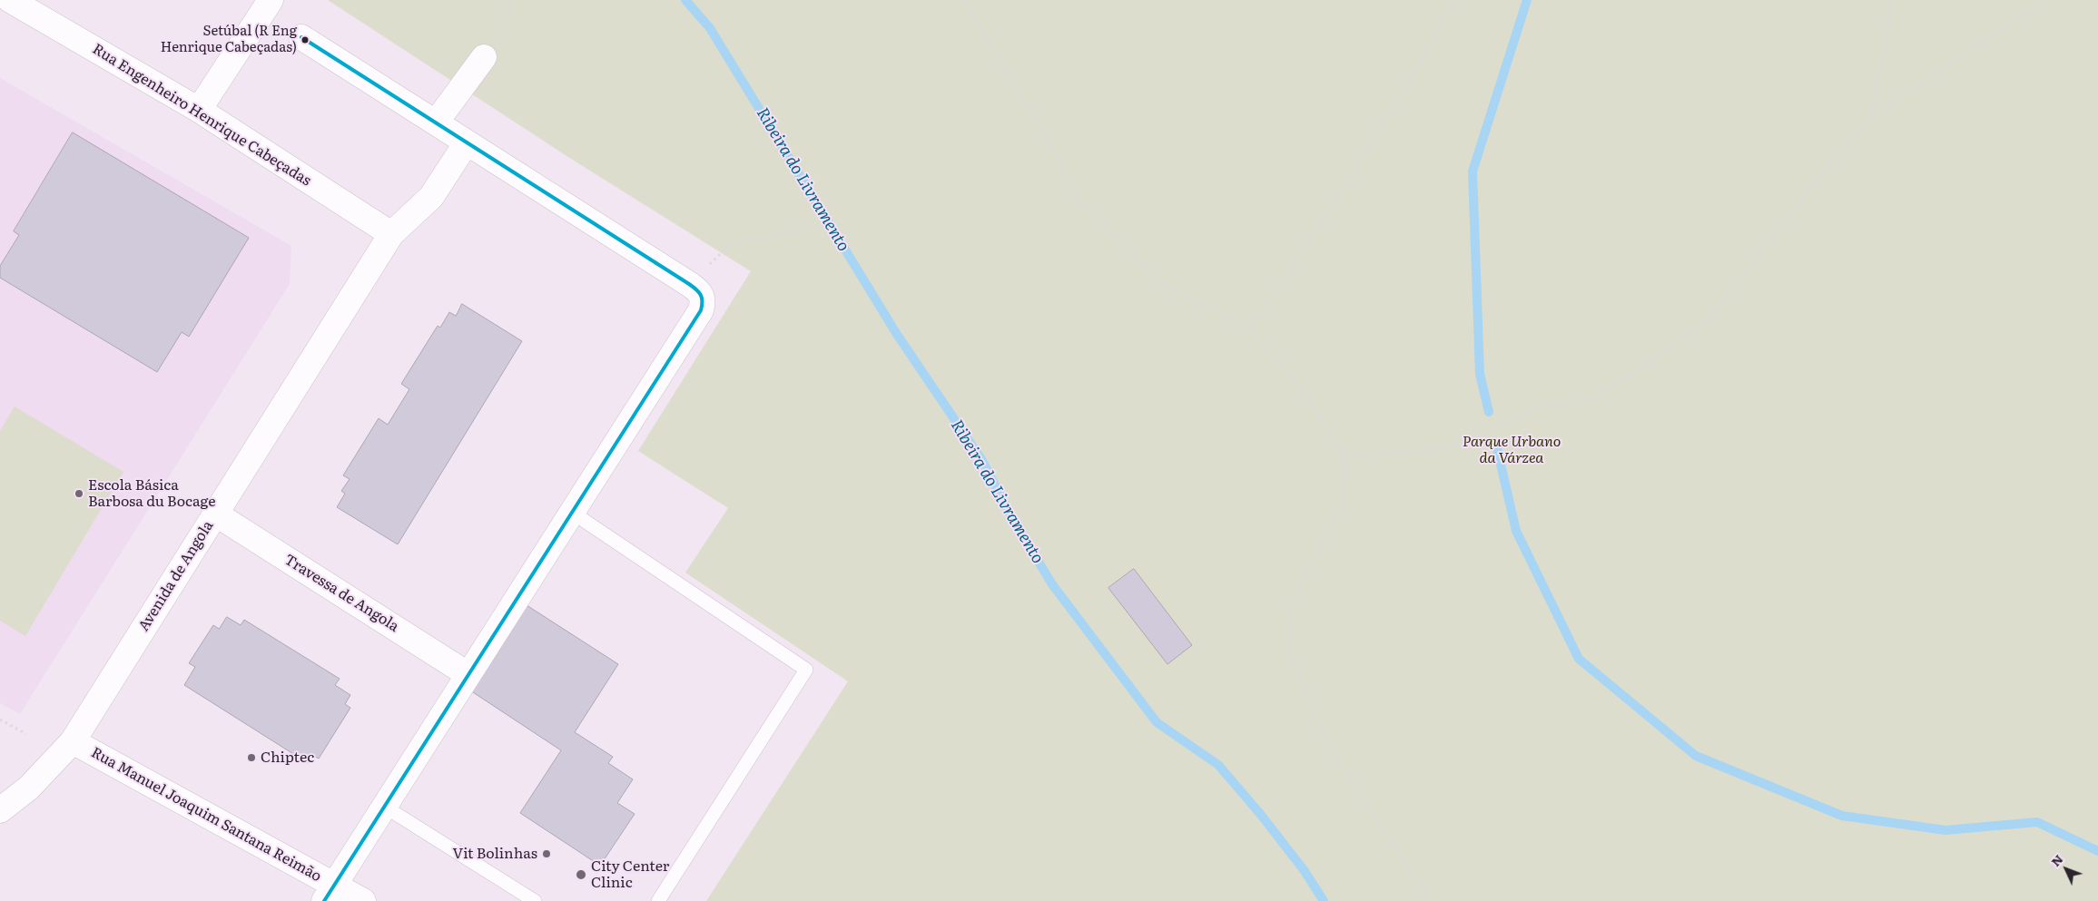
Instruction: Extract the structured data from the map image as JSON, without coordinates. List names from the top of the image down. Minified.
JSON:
{"streets":{"street":["Rua Engenheiro Henrique Cabeçadas","Avenida de Angola","Travessa de Angola","Rua Manuel Joaquim Santana Reimão"]},"crossings":[["Rua Engenheiro Henrique Cabeçadas","Avenida de Angola"],["Avenida de Angola","Travessa de Angola"],["Avenida de Angola","Rua Manuel Joaquim Santana Reimão"]],"water":["Ribeira do Livramento"],"parks":["Parque Urbano da Várzea"],"places":["Setúbal (R Eng Henrique Cabeçadas)","Escola Básica Barbosa du Bocage","Chiptec","Vit Bolinhas","City Center Clinic"],"north":"top left"}
